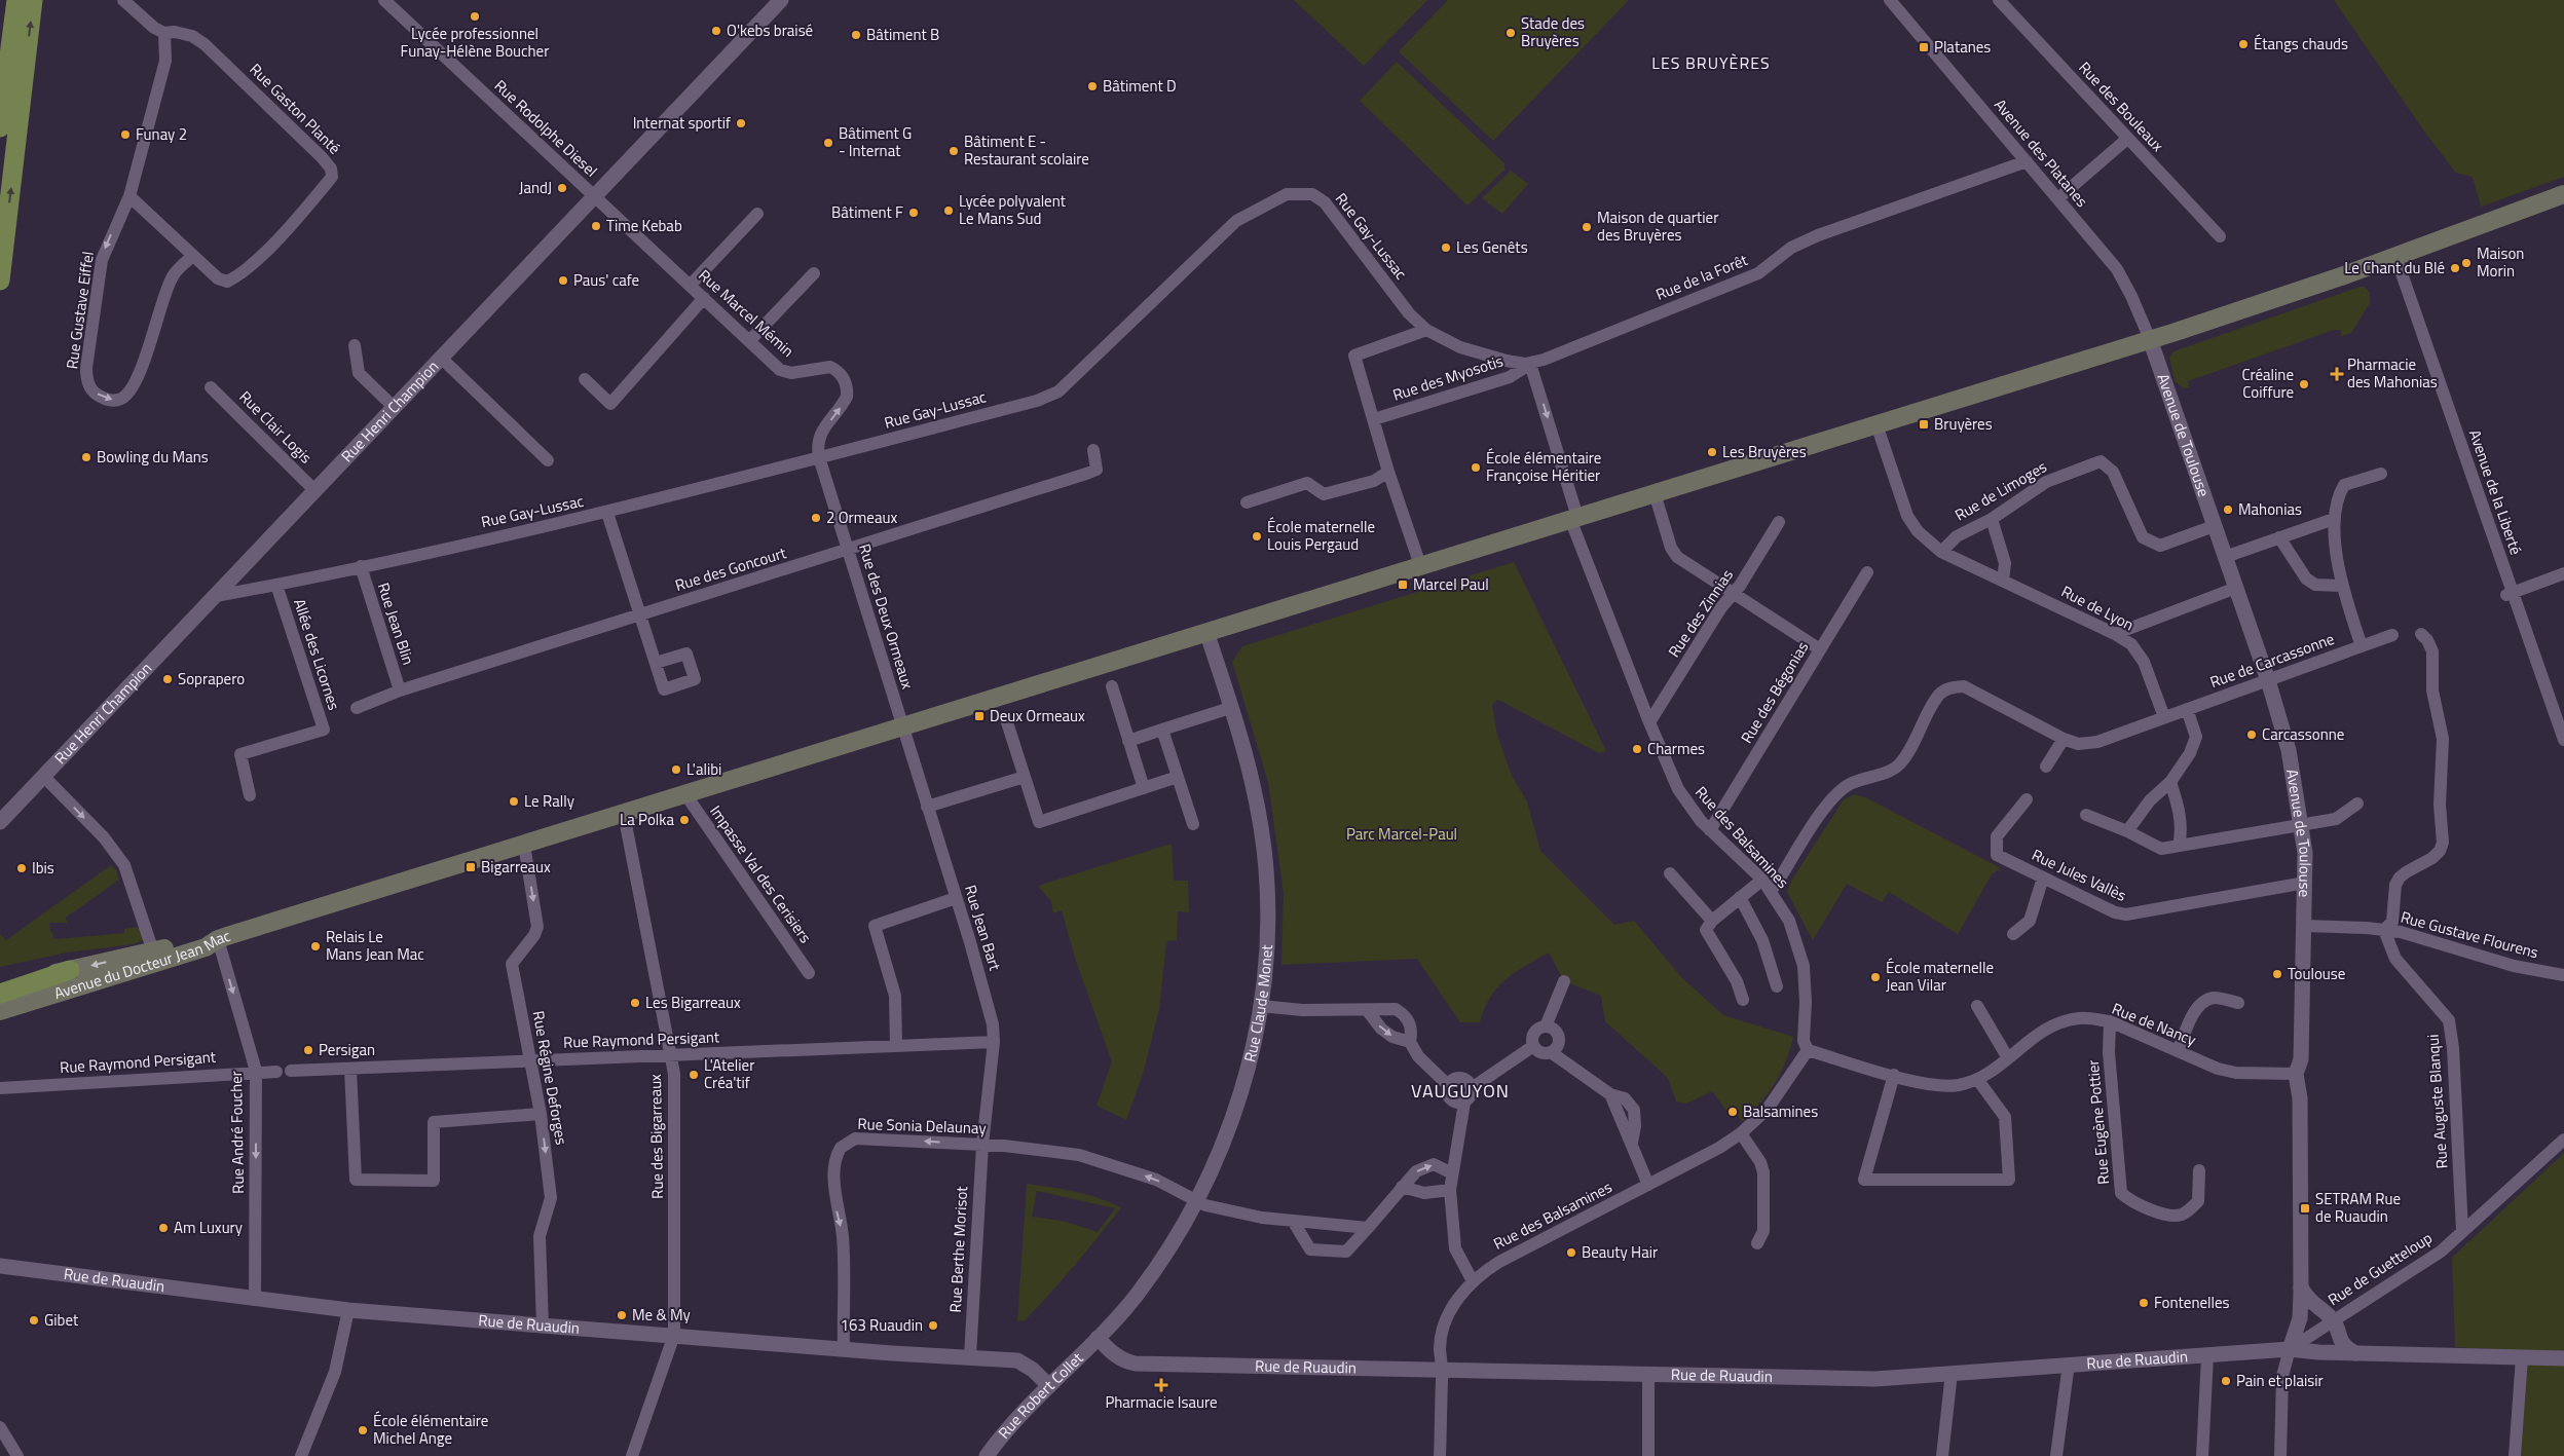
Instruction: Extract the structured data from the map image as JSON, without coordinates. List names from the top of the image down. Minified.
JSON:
{"streets":{"main road":["Avenue du Docteur Jean Mac"],"street":["Rue des Bouleaux","Rue Gaston Planté","Rue Rodolphe Diesel","Avenue des Platanes","Rue Gay-Lussac","Rue de la Forêt","Rue Gustave Eiffel","Rue Marcel Mémin","Rue des Myosotis","Rue Henri Champion","Rue Clair Logis","Avenue de Toulouse","Rue de Limoges","Avenue de la Liberté","Rue des Goncourt","Rue de Lyon","Rue des Zinnias","Rue des Deux Ormeaux","Rue Jean Blin","Allée des Licornes","Rue de Carcassonne","Rue des Bégonias","Rue des Balsamines","Impasse Val des Cerisiers","Rue Jules Vallès","Rue Jean Bart","Rue Gustave Flourens","Rue Claude Monet","Rue de Nancy","Rue Raymond Persigant","Rue Régine Deforges","Rue Auguste Blanqui","Rue Eugène Pottier","Rue Sonia Delaunay","Rue André Foucher","Rue des Bigarreaux","Rue Berthe Morisot","Rue de Guetteloup","Rue de Ruaudin","Rue Robert Collet"]},"crossings":[["Rue Gaston Planté","Rue Gustave Eiffel"],["Rue Rodolphe Diesel","Rue Marcel Mémin"],["Rue Rodolphe Diesel","Rue Henri Champion"],["Avenue des Platanes","Rue de la Forêt"],["Avenue des Platanes","Avenue de Toulouse"],["Rue Gay-Lussac","Rue de la Forêt"],["Rue Gay-Lussac","Rue Marcel Mémin"],["Rue Gay-Lussac","Rue des Myosotis"],["Rue Gay-Lussac","Rue Henri Champion"],["Rue Gay-Lussac","Rue des Deux Ormeaux"],["Rue Gay-Lussac","Rue Jean Blin"],["Rue Gay-Lussac","Allée des Licornes"],["Rue Gay-Lussac","Rue des Balsamines"],["Rue de la Forêt","Rue des Myosotis"],["Rue de la Forêt","Rue des Balsamines"],["Rue Marcel Mémin","Rue Henri Champion"],["Rue Marcel Mémin","Rue des Deux Ormeaux"],["Rue des Myosotis","Rue des Balsamines"],["Rue Henri Champion","Rue Clair Logis"],["Avenue de Toulouse","Rue de Limoges"],["Avenue de Toulouse","Rue de Carcassonne"],["Avenue de Toulouse","Rue Jules Vallès"],["Avenue de Toulouse","Rue Gustave Flourens"],["Avenue de Toulouse","Rue de Nancy"],["Avenue de Toulouse","Rue de Guetteloup"],["Avenue de Toulouse","Rue de Ruaudin"],["Rue de Limoges","Rue de Lyon"],["Rue des Goncourt","Rue des Deux Ormeaux"],["Rue des Goncourt","Rue Jean Blin"],["Rue de Lyon","Rue de Carcassonne"],["Rue des Zinnias","Rue des Balsamines"],["Rue des Deux Ormeaux","Rue Jean Bart"],["Rue de Carcassonne","Rue des Balsamines"],["Rue des Bégonias","Rue des Balsamines"],["Rue des Balsamines","Rue de Nancy"],["Rue des Balsamines","Rue de Ruaudin"],["Rue Jean Bart","Rue Raymond Persigant"],["Rue Jean Bart","Rue Sonia Delaunay"],["Rue Jean Bart","Rue Berthe Morisot"],["Rue Gustave Flourens","Rue Auguste Blanqui"],["Avenue du Docteur Jean Mac","Rue André Foucher"],["Rue Claude Monet","Rue Sonia Delaunay"],["Rue Claude Monet","Rue de Ruaudin"],["Rue Claude Monet","Rue Robert Collet"],["Rue de Nancy","Rue Eugène Pottier"],["Rue Raymond Persigant","Rue Régine Deforges"],["Rue Raymond Persigant","Rue André Foucher"],["Rue Raymond Persigant","Rue des Bigarreaux"],["Rue Régine Deforges","Rue de Ruaudin"],["Rue Auguste Blanqui","Rue de Guetteloup"],["Rue Sonia Delaunay","Rue Berthe Morisot"],["Rue Sonia Delaunay","Rue de Ruaudin"],["Rue André Foucher","Rue de Ruaudin"],["Rue des Bigarreaux","Rue de Ruaudin"],["Rue Berthe Morisot","Rue de Ruaudin"],["Rue de Guetteloup","Rue de Ruaudin"],["Rue de Ruaudin","Rue Robert Collet"]],"one_way":["Rue Régine Deforges","Rue André Foucher"],"districts":["LES BRUYÈRES","VAUGUYON"],"parks":["Parc Marcel-Paul"],"places":{"other":["Lycée professionnel Funay-Hélène Boucher","O'kebs braisé","Stade des Bruyères","Bâtiment B","Étangs chauds","Bâtiment D","Internat sportif","Funay 2","Bâtiment G - Internat","Bâtiment E - Restaurant scolaire","JandJ","Lycée polyvalent Le Mans Sud","Bâtiment F","Time Kebab","Maison de quartier des Bruyères","Les Genêts","Maison Morin","Le Chant du Blé","Paus' cafe","Créaline Coiffure","Les Bruyères","Bowling du Mans","École élémentaire Françoise Héritier","Mahonias","2 Ormeaux","École maternelle Louis Pergaud","Soprapero","Carcassonne","Charmes","L'alibi","Le Rally","La Polka","Ibis","Relais Le Mans Jean Mac","Toulouse","École maternelle Jean Vilar","Les Bigarreaux","Persigan","L'Atelier Créa'tif","Balsamines","Am Luxury","Beauty Hair","Fontenelles","Me & My","Gibet","163 Ruaudin","Pain et plaisir","École élémentaire Michel Ange"],"transit":["Platanes","Bruyères","Marcel Paul","Deux Ormeaux","Bigarreaux","SETRAM Rue de Ruaudin"],"health":["Pharmacie des Mahonias","Pharmacie Isaure"]}}
